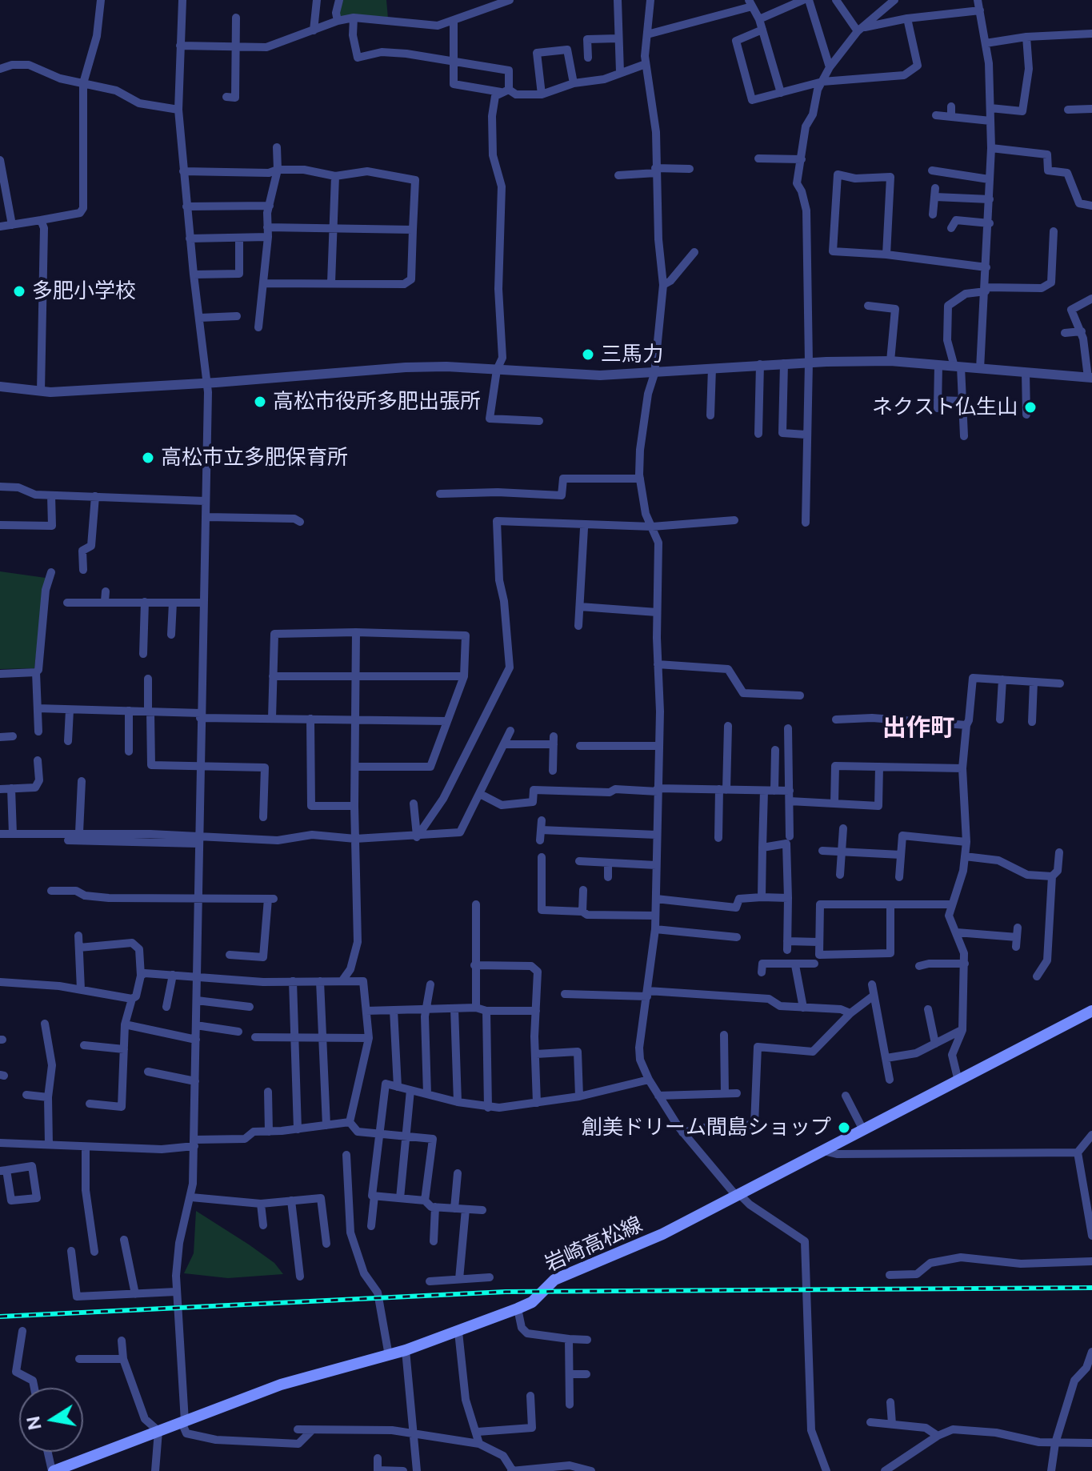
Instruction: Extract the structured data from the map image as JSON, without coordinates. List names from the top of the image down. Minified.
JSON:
{"streets":{"main road":["岩崎高松線"]},"districts":["出作町"],"places":["多肥小学校","三馬力","高松市役所多肥出張所","ネクスト仏生山","高松市立多肥保育所","創美ドリーム間島ショップ"],"north":"left"}
